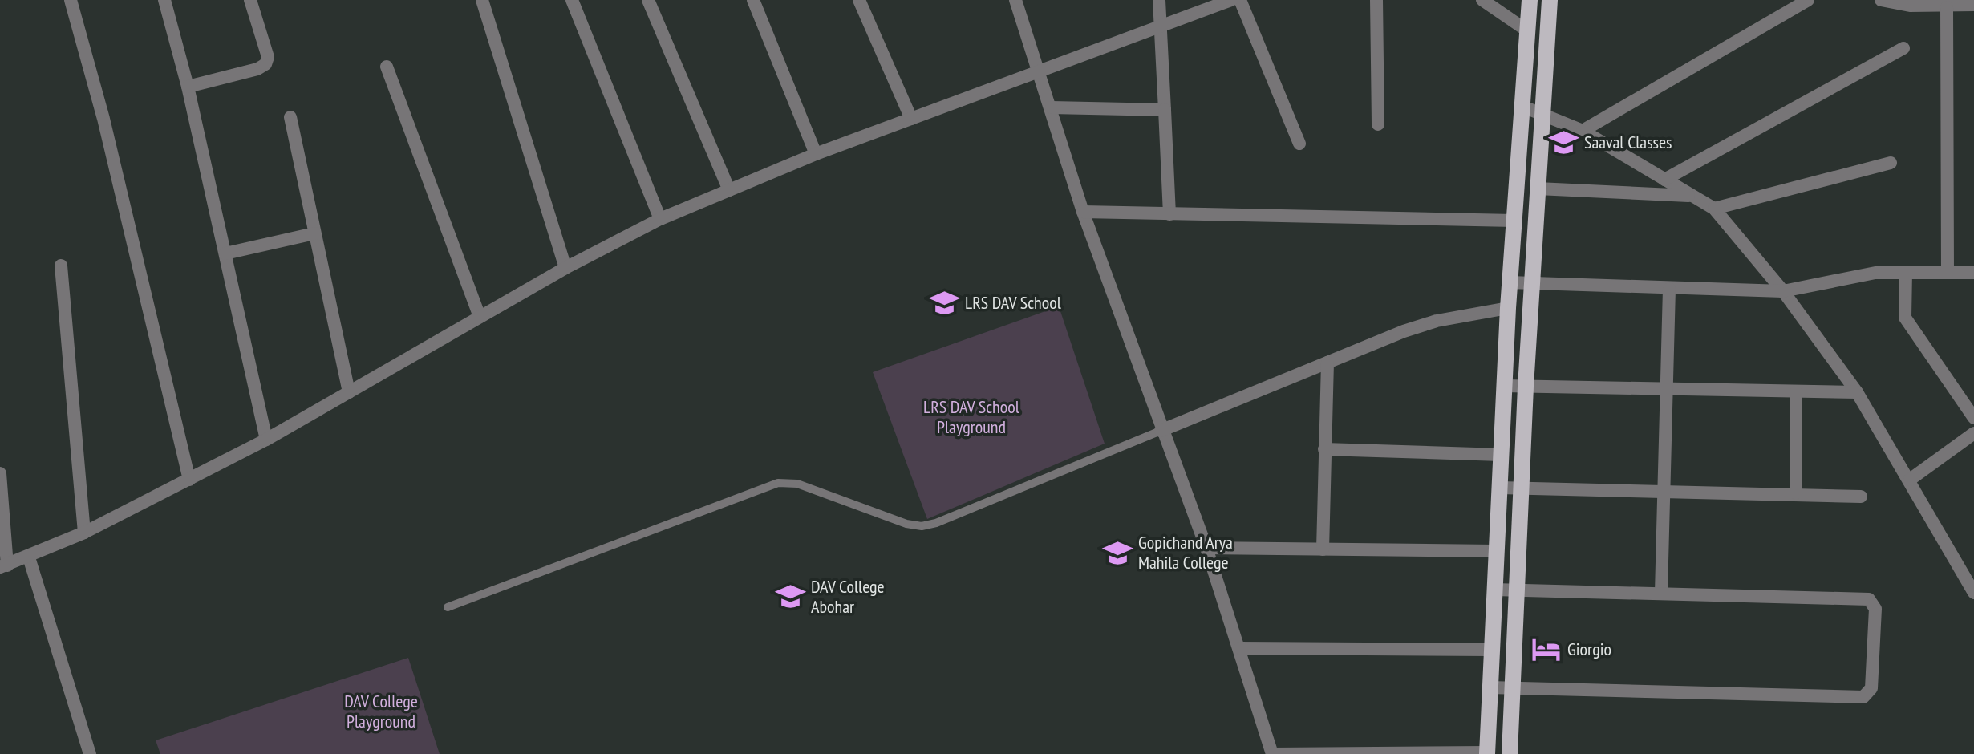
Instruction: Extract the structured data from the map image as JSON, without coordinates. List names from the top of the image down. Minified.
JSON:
{"parks":["LRS DAV School Playground","DAV College Playground"],"places":{"school or university":["Saaval Classes","LRS DAV School","Gopichand Arya Mahila College","DAV College Abohar"],"hotel":["Giorgio"]}}
